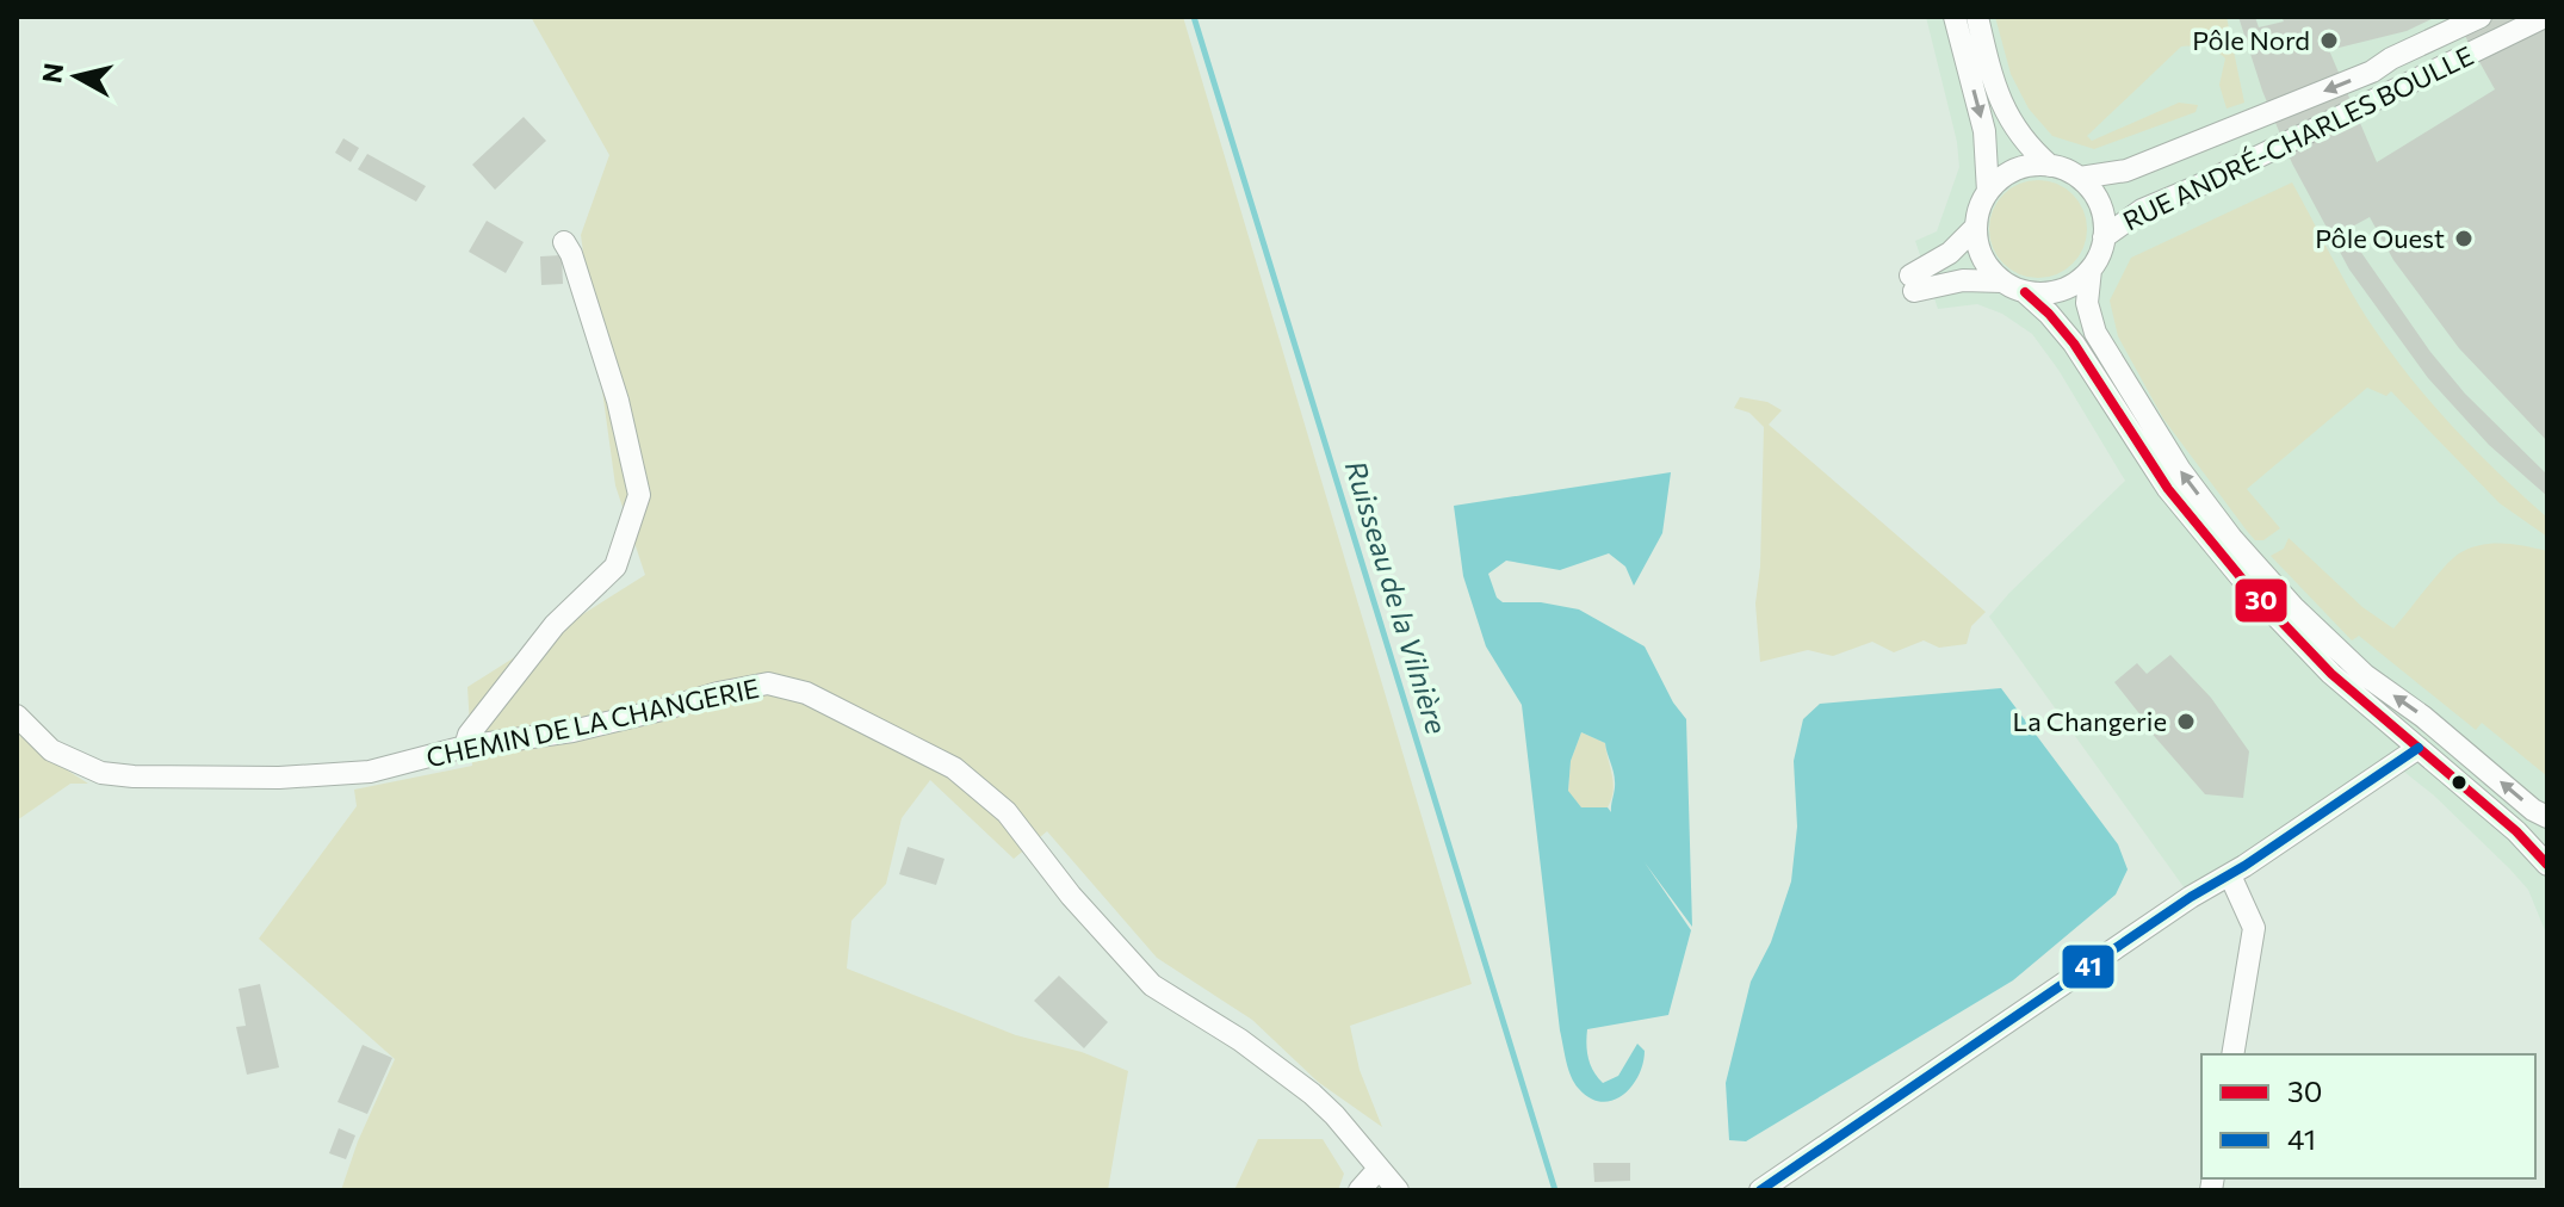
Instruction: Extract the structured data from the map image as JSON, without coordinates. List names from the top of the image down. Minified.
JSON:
{"streets":{"street":["RUE ANDRÉ-CHARLES BOULLE","CHEMIN DE LA CHANGERIE"]},"water":["Ruisseau de la Vilnière"],"places":["Pôle Nord","Pôle Ouest","La Changerie"],"lines":["transit line 30","transit line 41"],"legend":["30","41"],"north":"left"}
